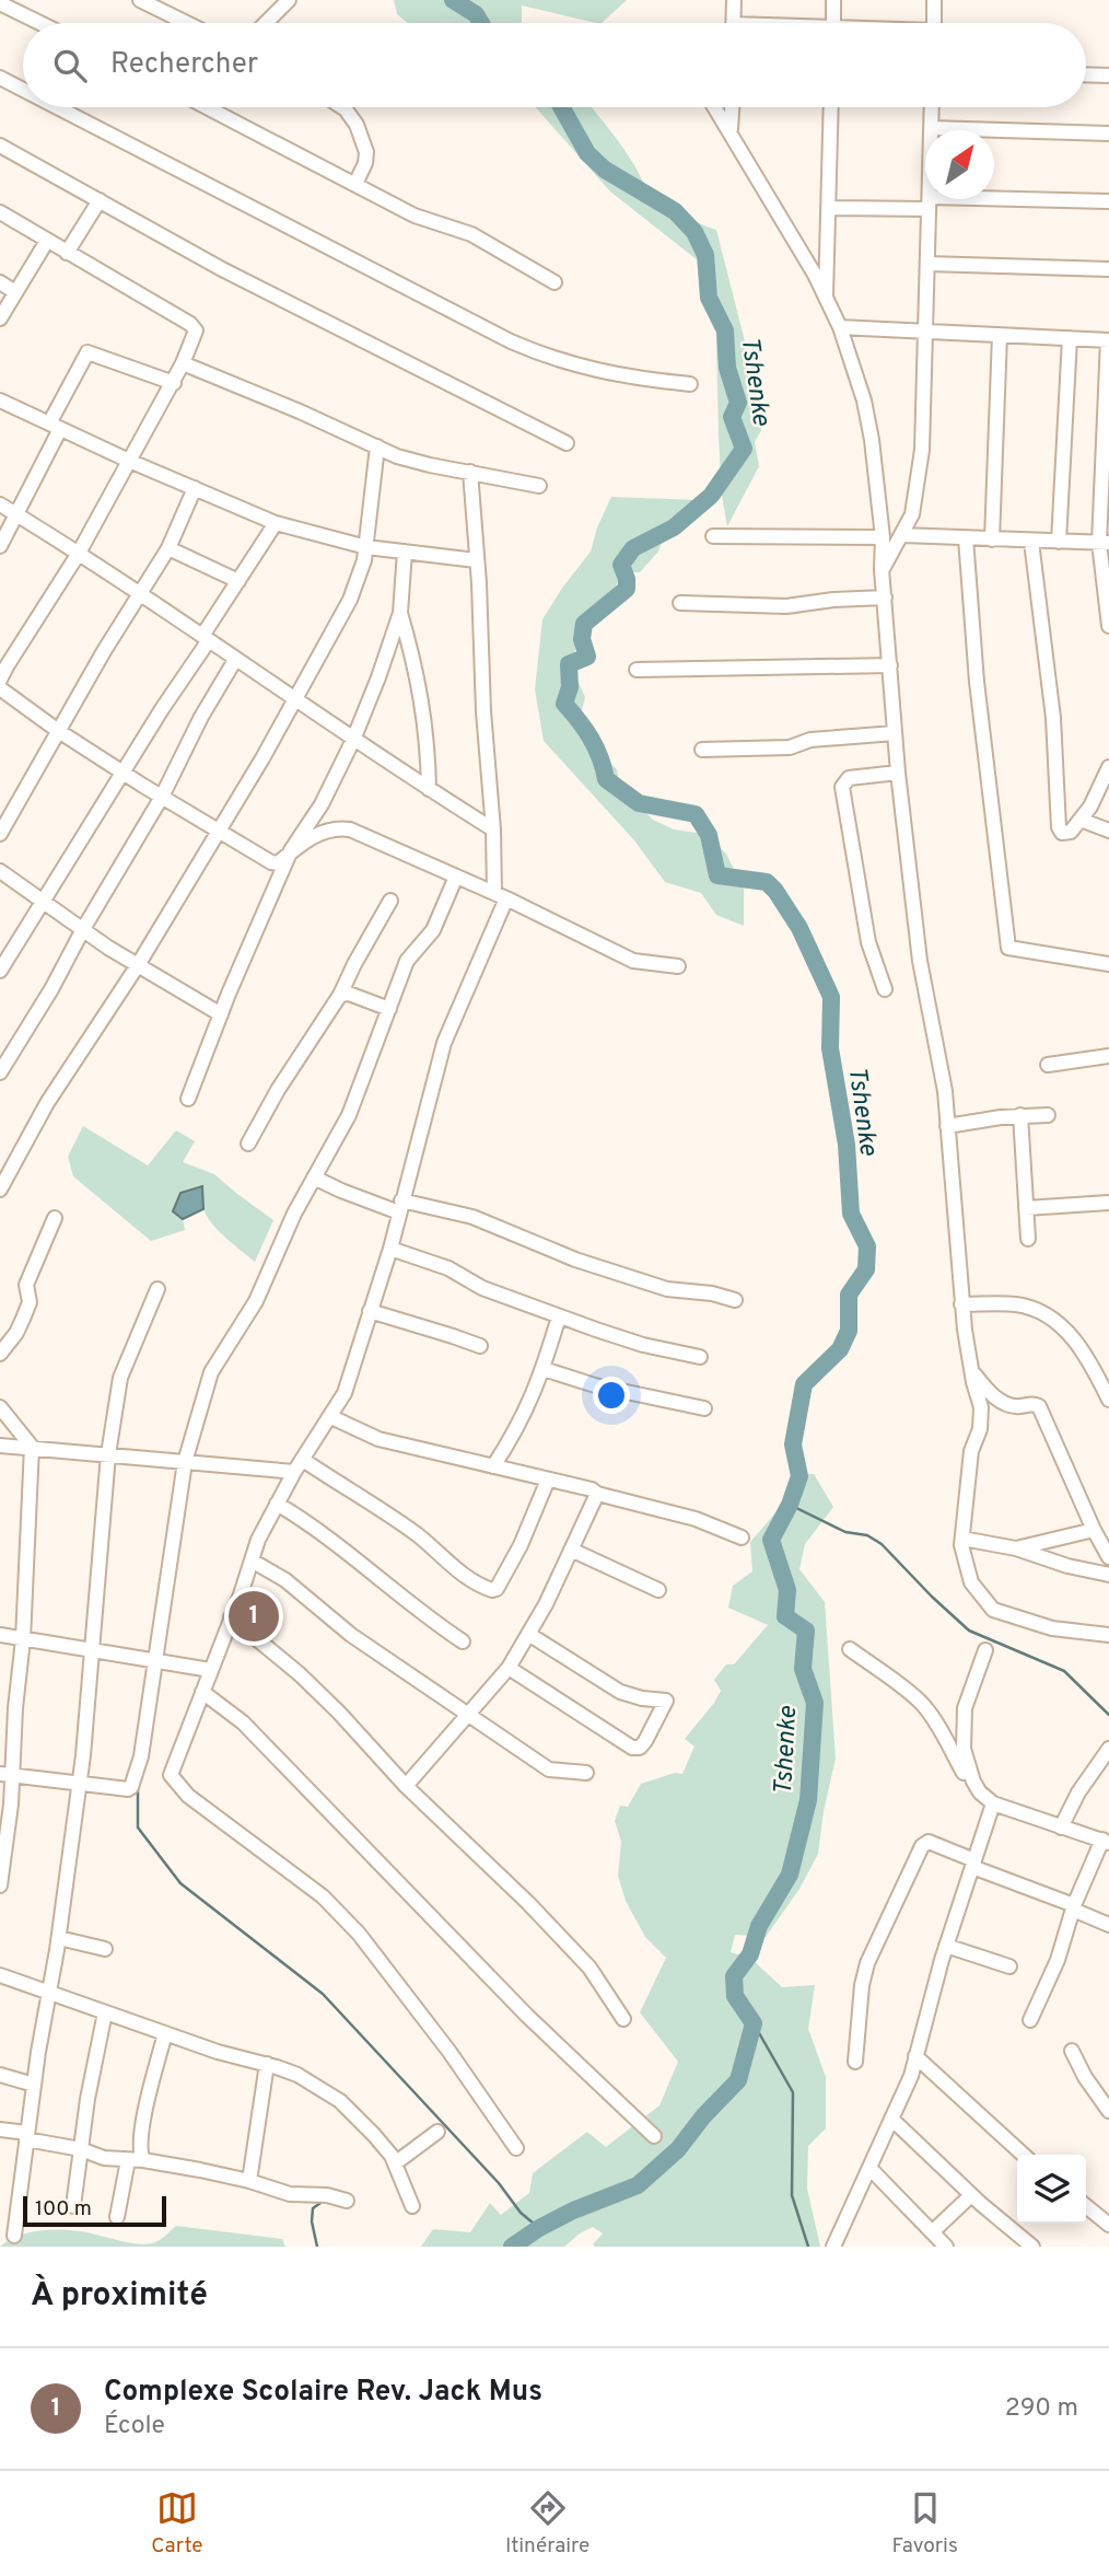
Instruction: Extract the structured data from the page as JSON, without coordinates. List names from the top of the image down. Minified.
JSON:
{"water":["Tshenke"],"scale_bar":"100 m","north":"top right","page":{"search":"Rechercher","pins":"1","scale":"100 m","heading":"À proximité","list":[{"mark":"1","name":"Complexe Scolaire Rev. Jack Mus","note":"École","value":"290 m"}],"nav":["Carte","Itinéraire","Favoris"]}}
